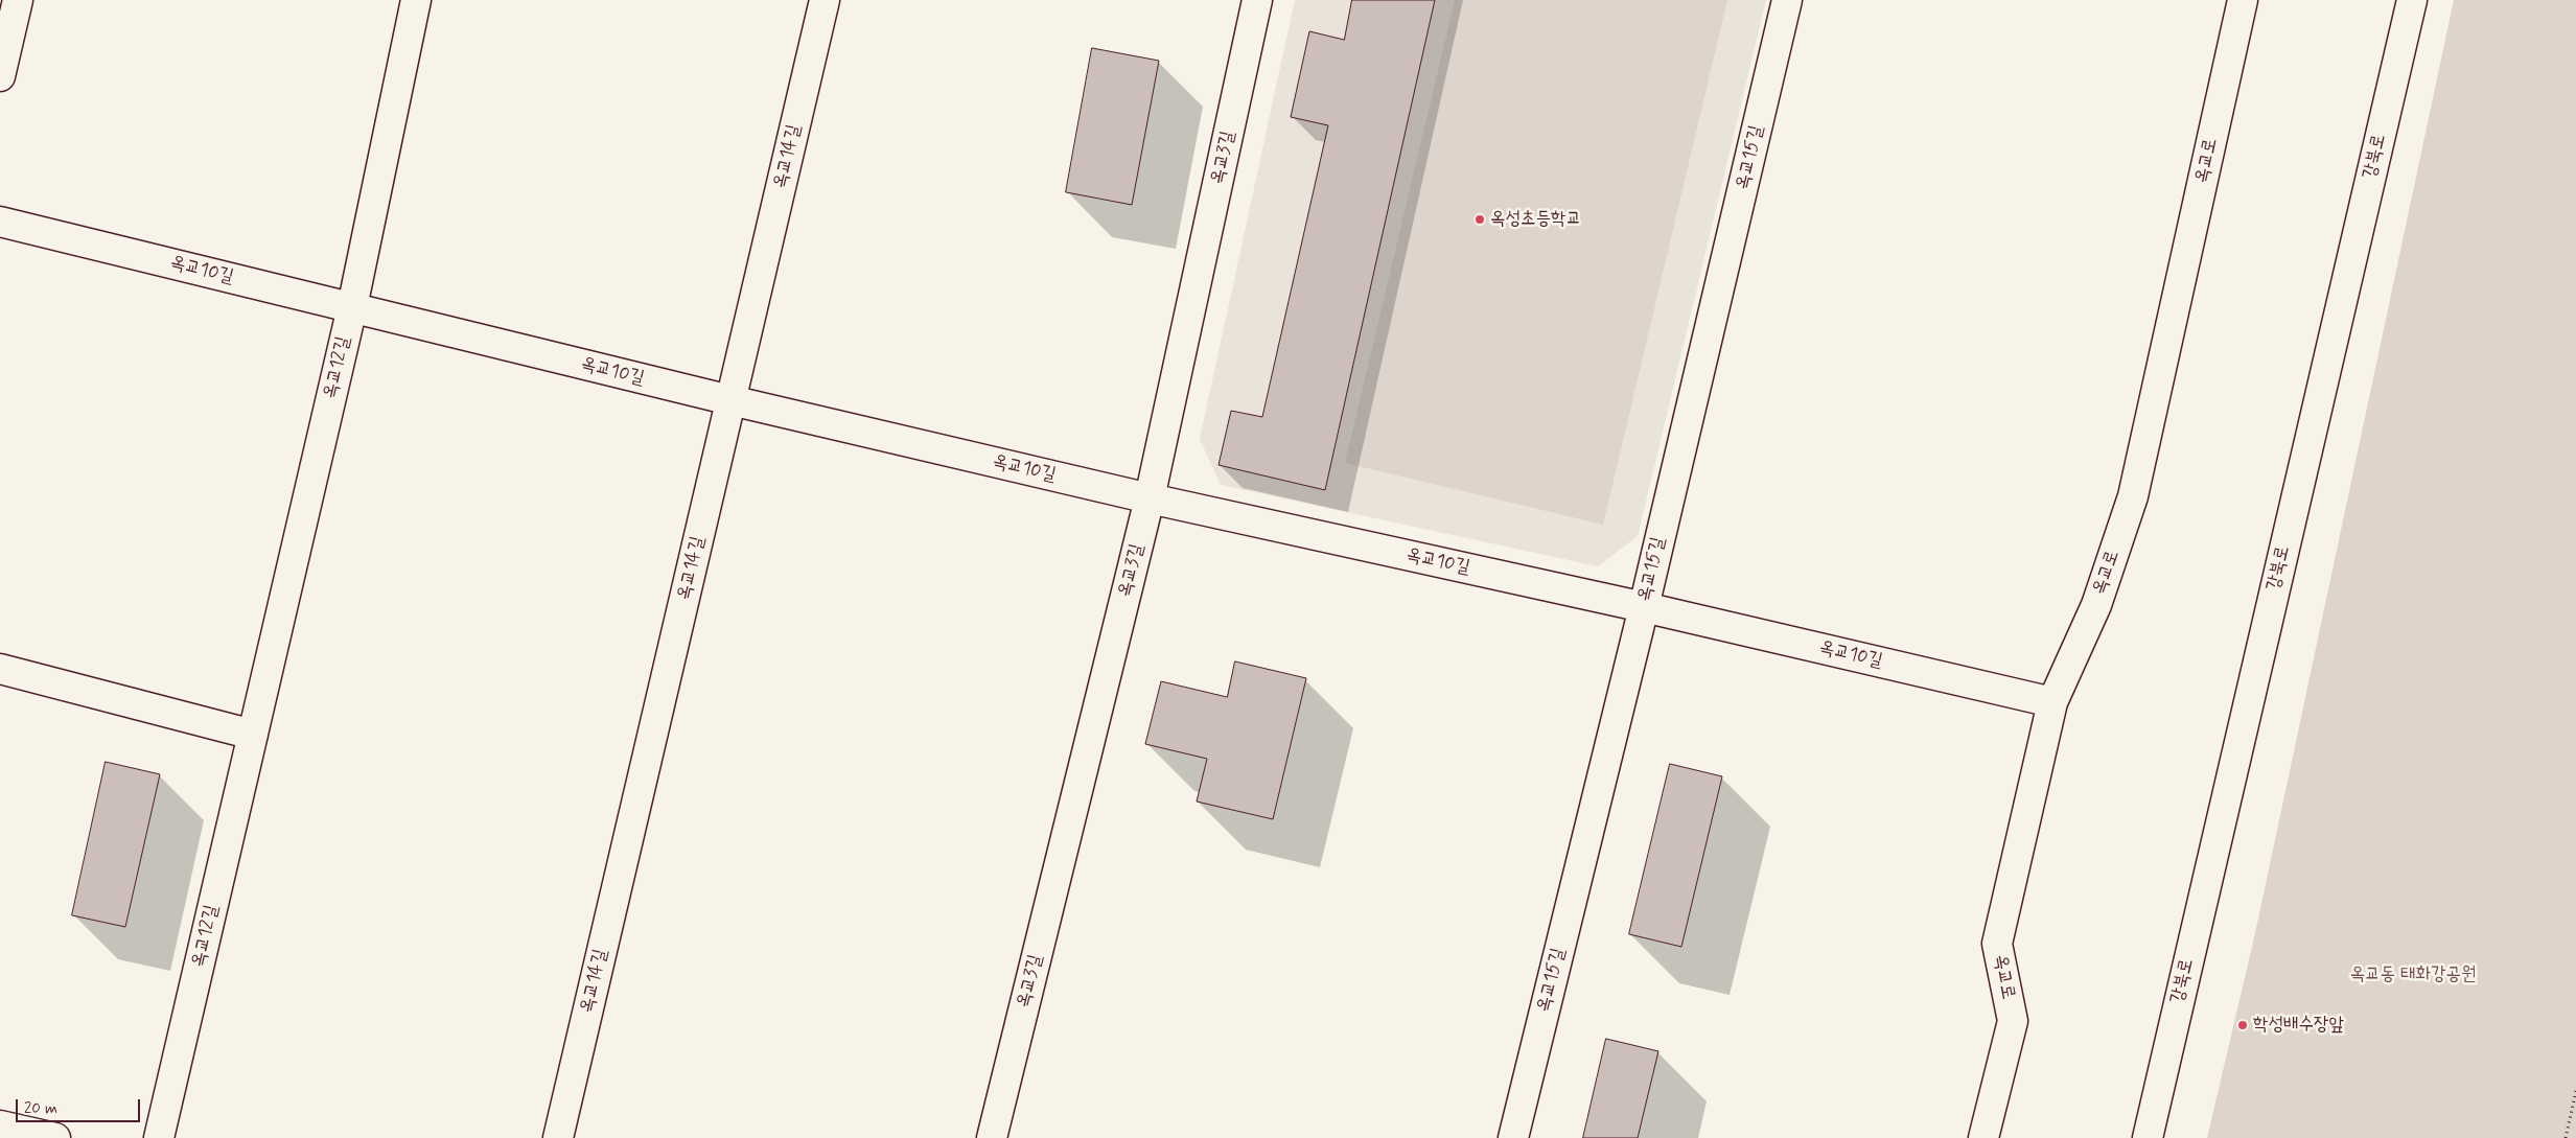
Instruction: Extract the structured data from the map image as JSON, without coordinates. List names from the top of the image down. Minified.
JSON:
{"streets":{"street":["옥교14길","강북로","옥교3길","옥교15길","옥교로","옥교10길","옥교12길"]},"crossings":[["옥교14길","옥교10길"],["옥교3길","옥교10길"],["옥교15길","옥교10길"],["옥교로","옥교10길"],["옥교10길","옥교12길"]],"parks":["옥교동 태화강공원"],"places":["옥성초등학교","학성배수장앞"],"scale_bar":"20 m"}
